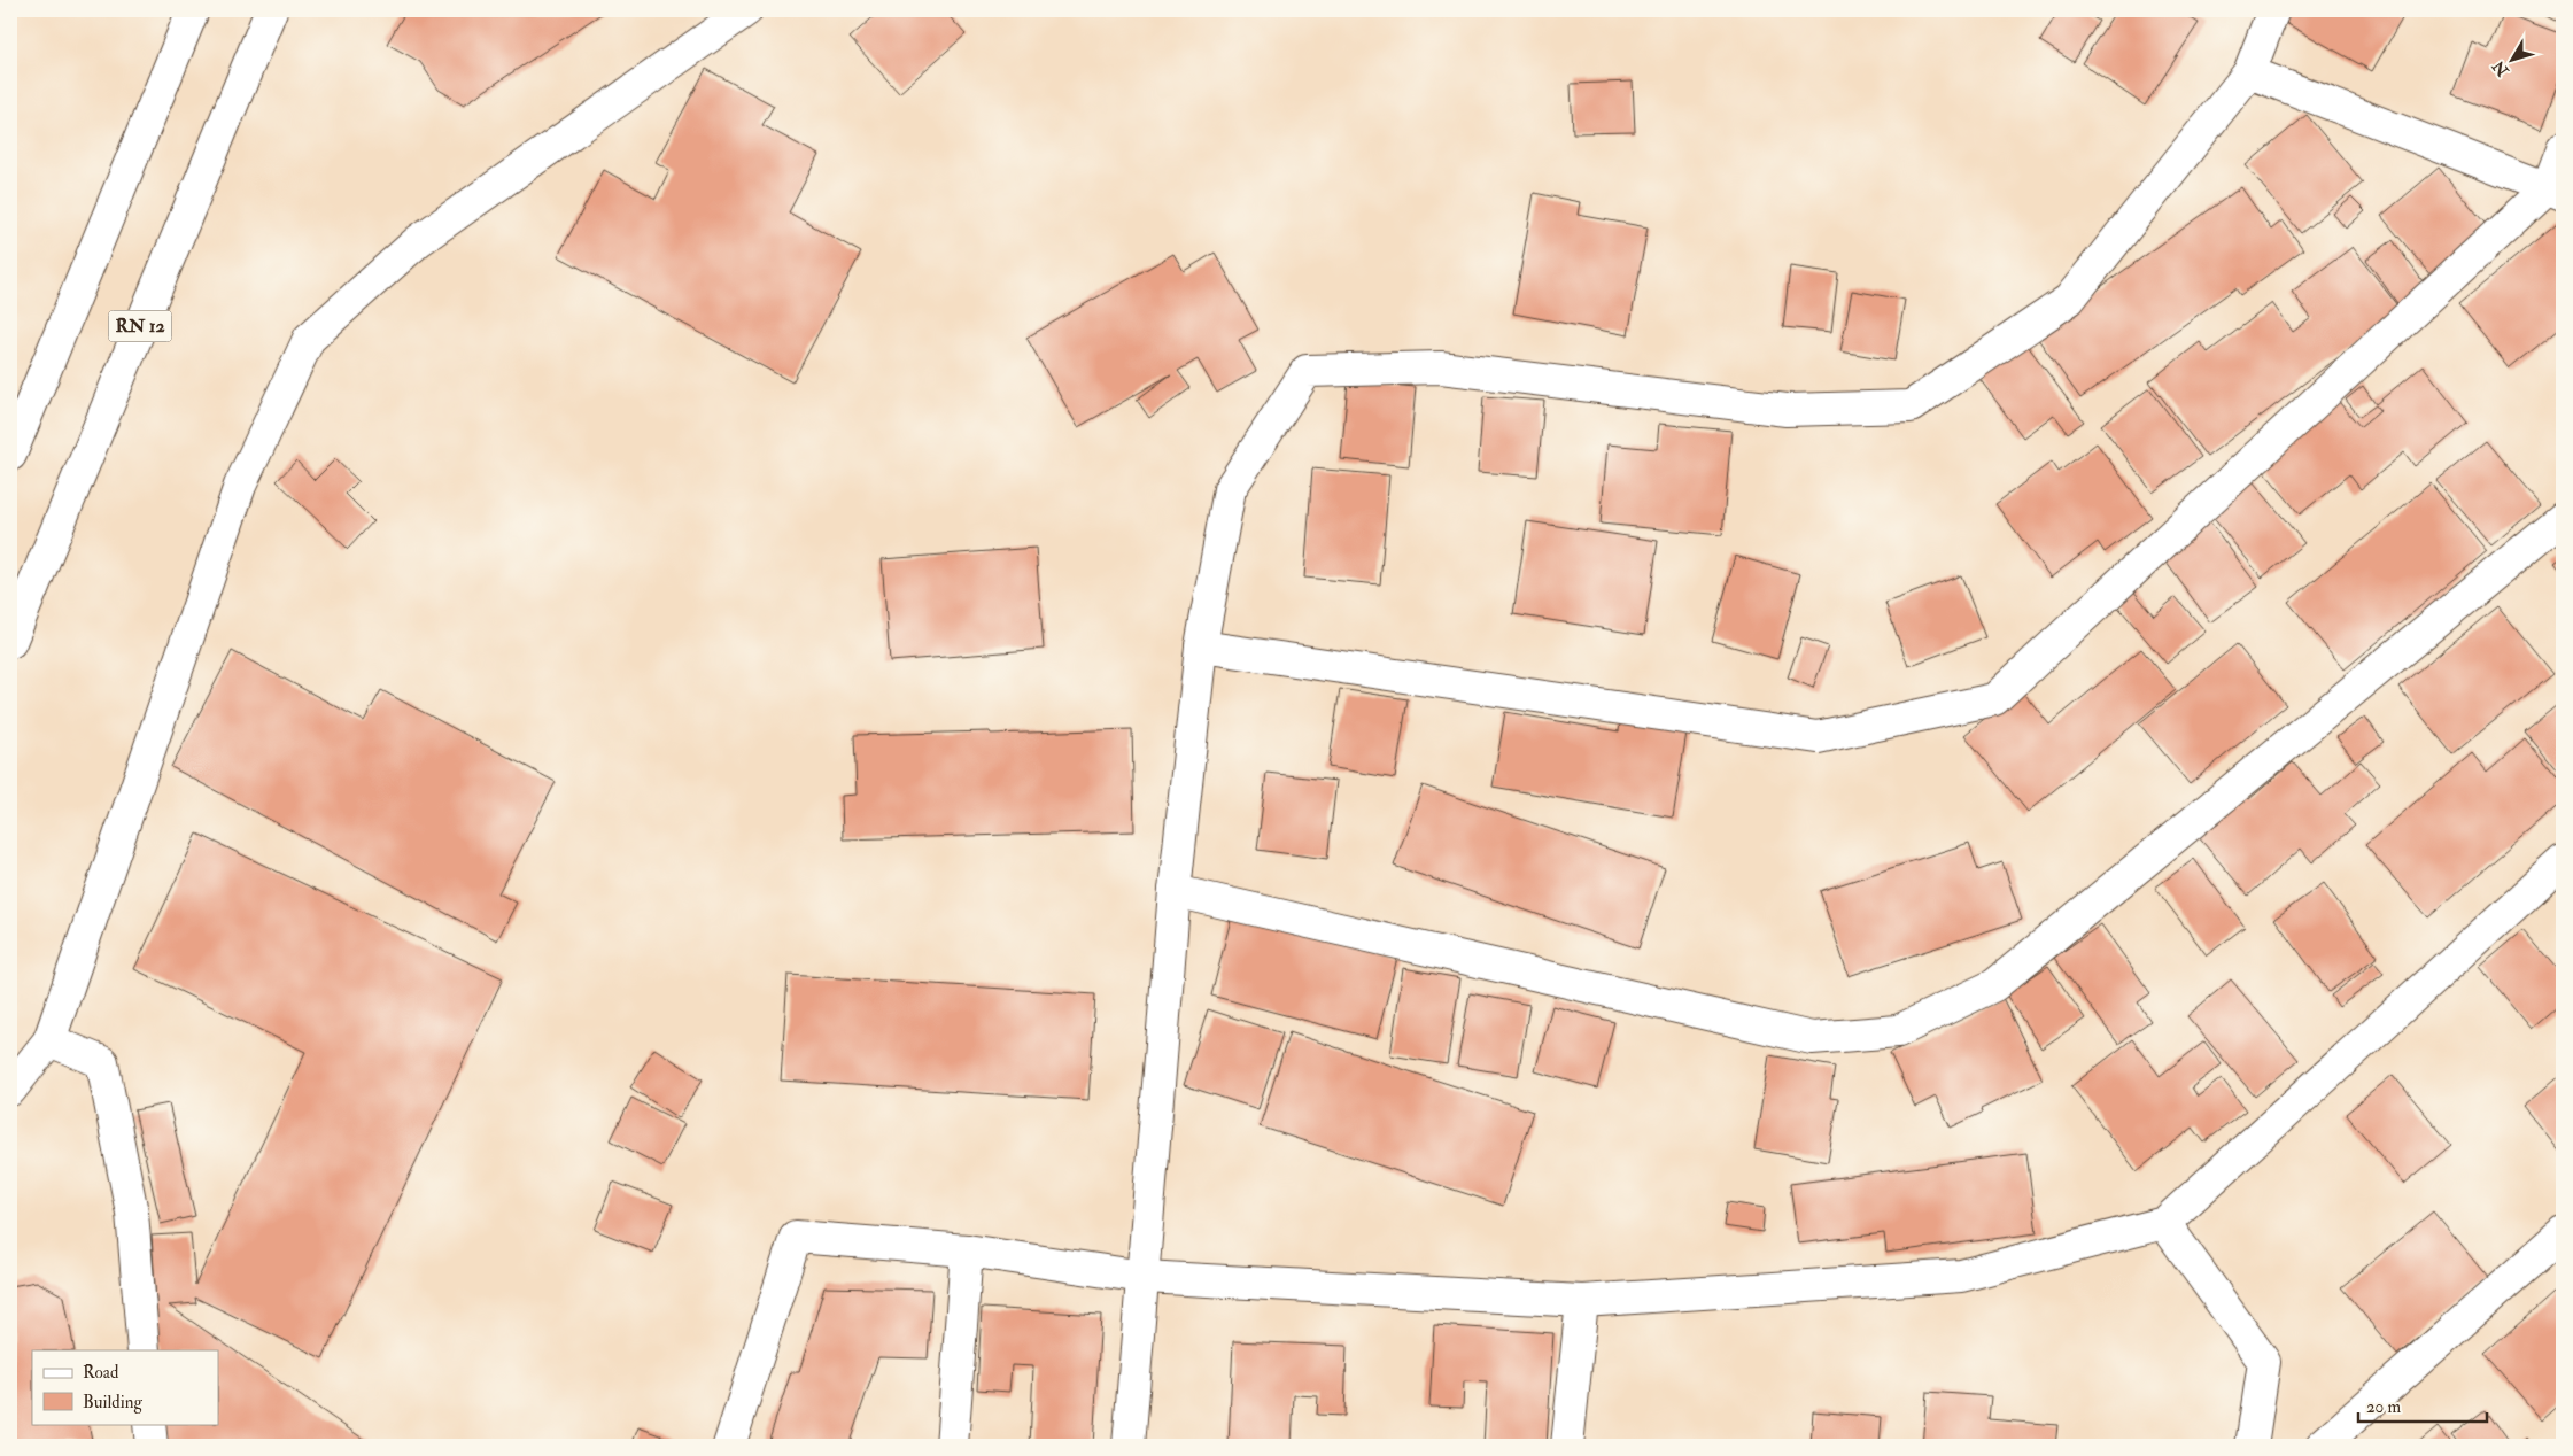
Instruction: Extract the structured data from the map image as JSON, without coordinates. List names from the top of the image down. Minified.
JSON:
{"streets":{"main road":["RN 12"]},"legend":["Road","Building"],"scale_bar":"20 m","north":"bottom left"}
